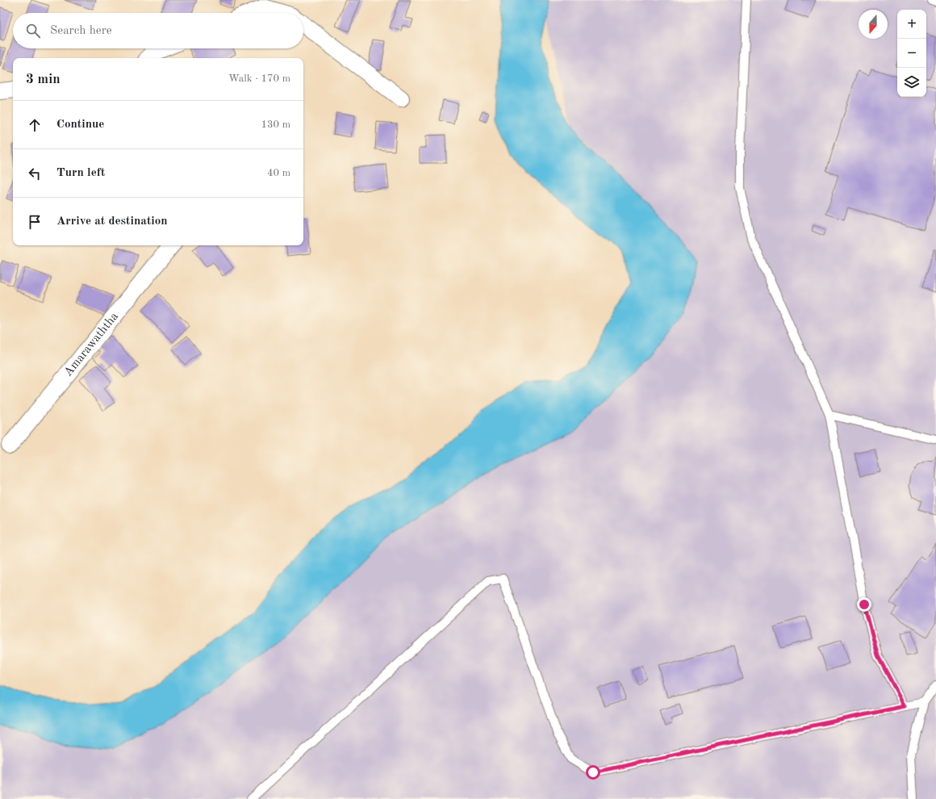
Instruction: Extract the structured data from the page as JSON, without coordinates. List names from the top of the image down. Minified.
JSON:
{"streets":{"street":["Amarawaththa"]},"north":"bottom","page":{"map_buttons":["+","−"],"search":"Search here","heading":["3 min","Walk · 170 m"],"list":[["Continue","130 m"],["Turn left","40 m"],"Arrive at destination"]}}
